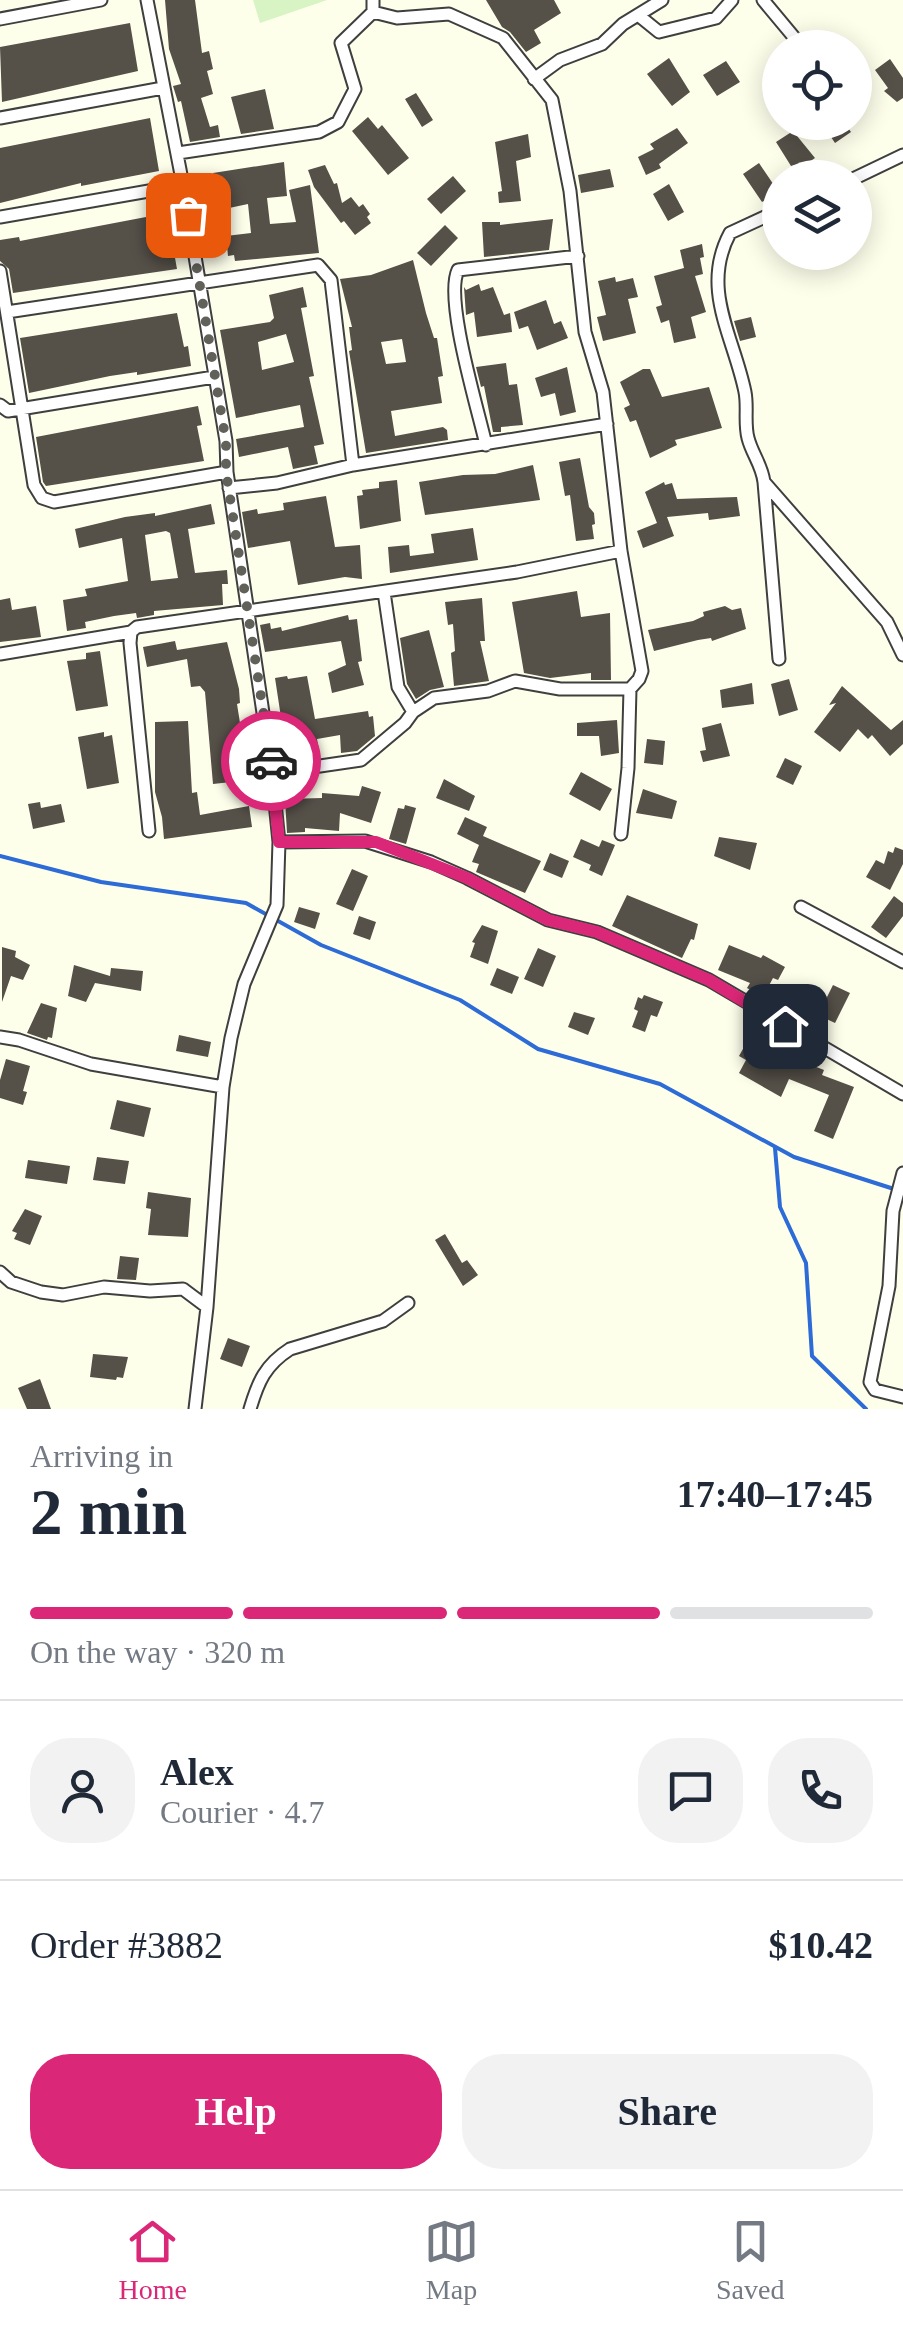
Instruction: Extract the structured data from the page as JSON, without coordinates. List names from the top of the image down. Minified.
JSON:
{"page":{"heading":["2 min","Arriving in","17:40–17:45"],"panel":["Alex","Courier · 4.7","Order #3882","$10.42"],"bar":"On the way · 320 m","buttons":["Help","Share"],"tabs":["Home","Map","Saved"]}}
